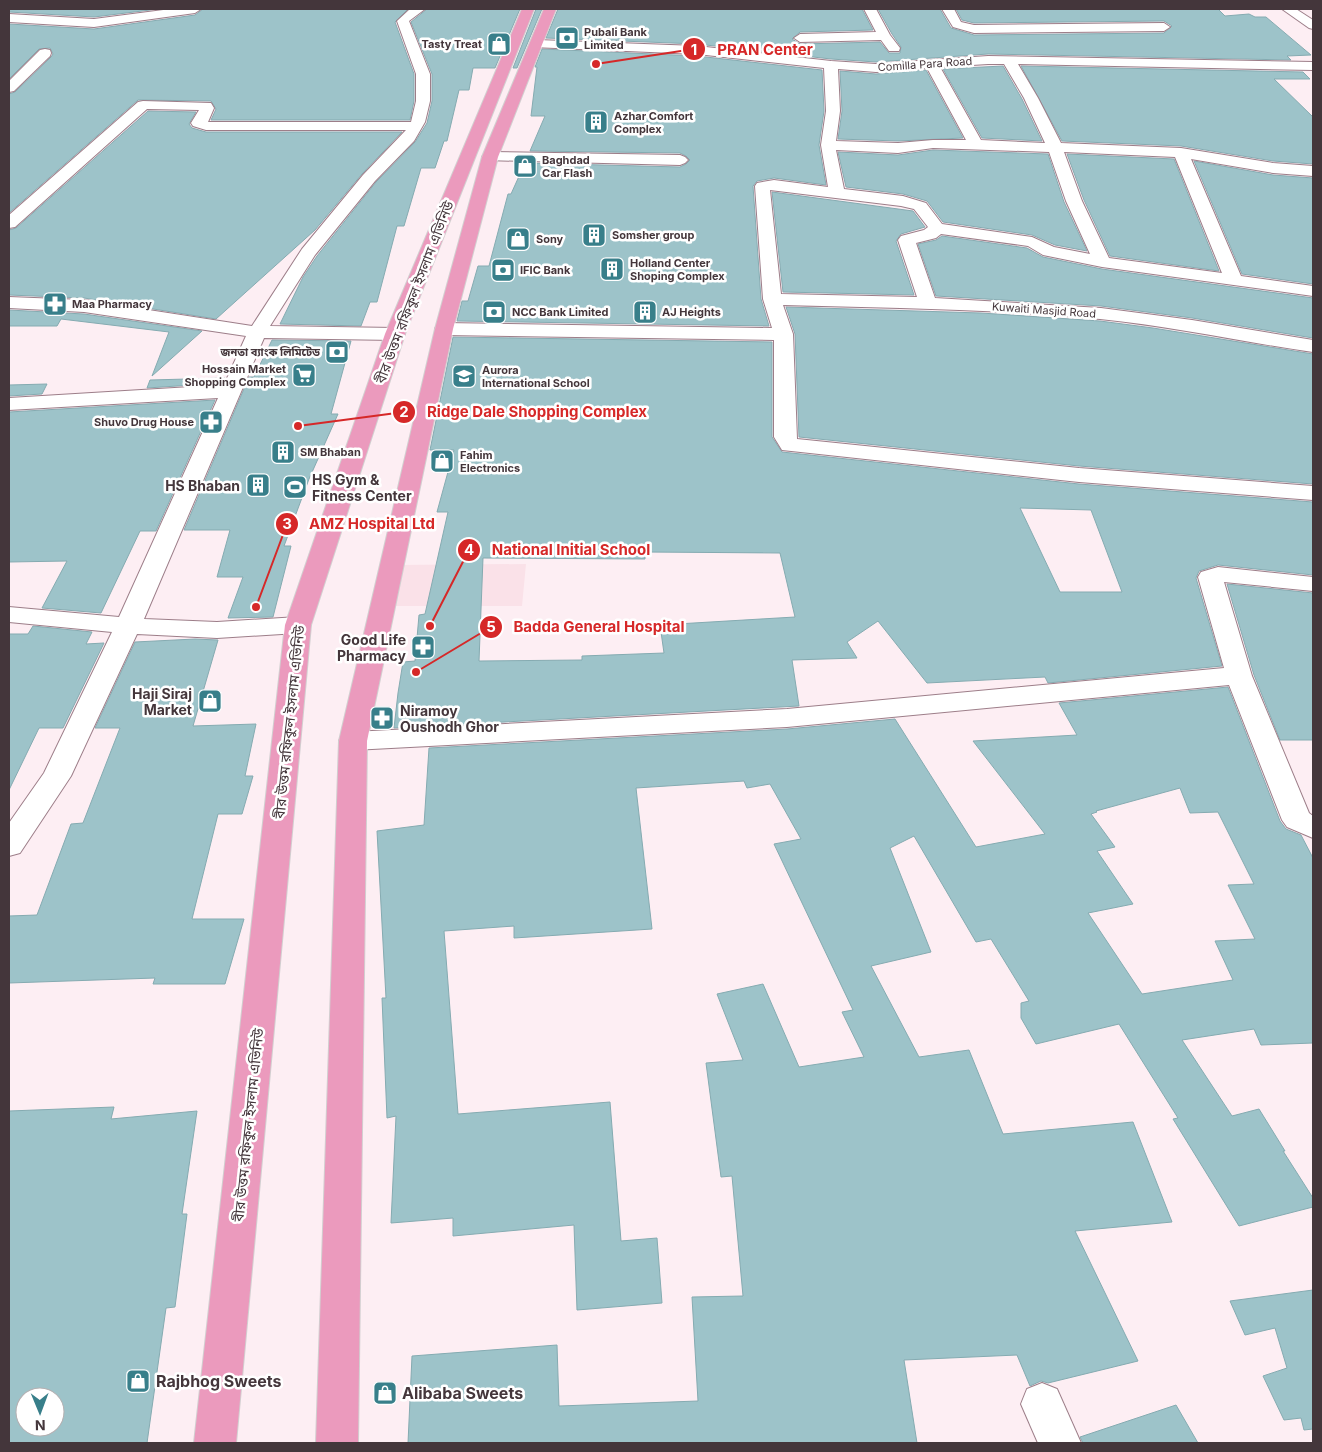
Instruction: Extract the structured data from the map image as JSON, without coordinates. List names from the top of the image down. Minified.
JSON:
{"streets":{"main road":["বীর উত্তম রফিকুল ইসলাম এভিনিউ"],"street":["Comilla Para Road","Kuwaiti Masjid Road"]},"crossings":[["Comilla Para Road","বীর উত্তম রফিকুল ইসলাম এভিনিউ"]],"places":{"bank":["Pubali Bank Limited","IFIC Bank","NCC Bank Limited","জনতা ব্যাংক লিমিটেড"],"shop":["Tasty Treat","Baghdad Car Flash","Sony","Fahim Electronics","Haji Siraj Market","Rajbhog Sweets","Alibaba Sweets"],"other":["PRAN Center","Ridge Dale Shopping Complex","AMZ Hospital Ltd","National Initial School","Badda General Hospital"],"building":["Azhar Comfort Complex","Somsher group","Holland Center Shoping Complex","AJ Heights","SM Bhaban","HS Bhaban"],"pharmacy":["Maa Pharmacy","Shuvo Drug House","Good Life Pharmacy","Niramoy Oushodh Ghor"],"supermarket":["Hossain Market Shopping Complex"],"school or university":["Aurora International School"],"sports":["HS Gym & Fitness Center"]},"north":"bottom"}
